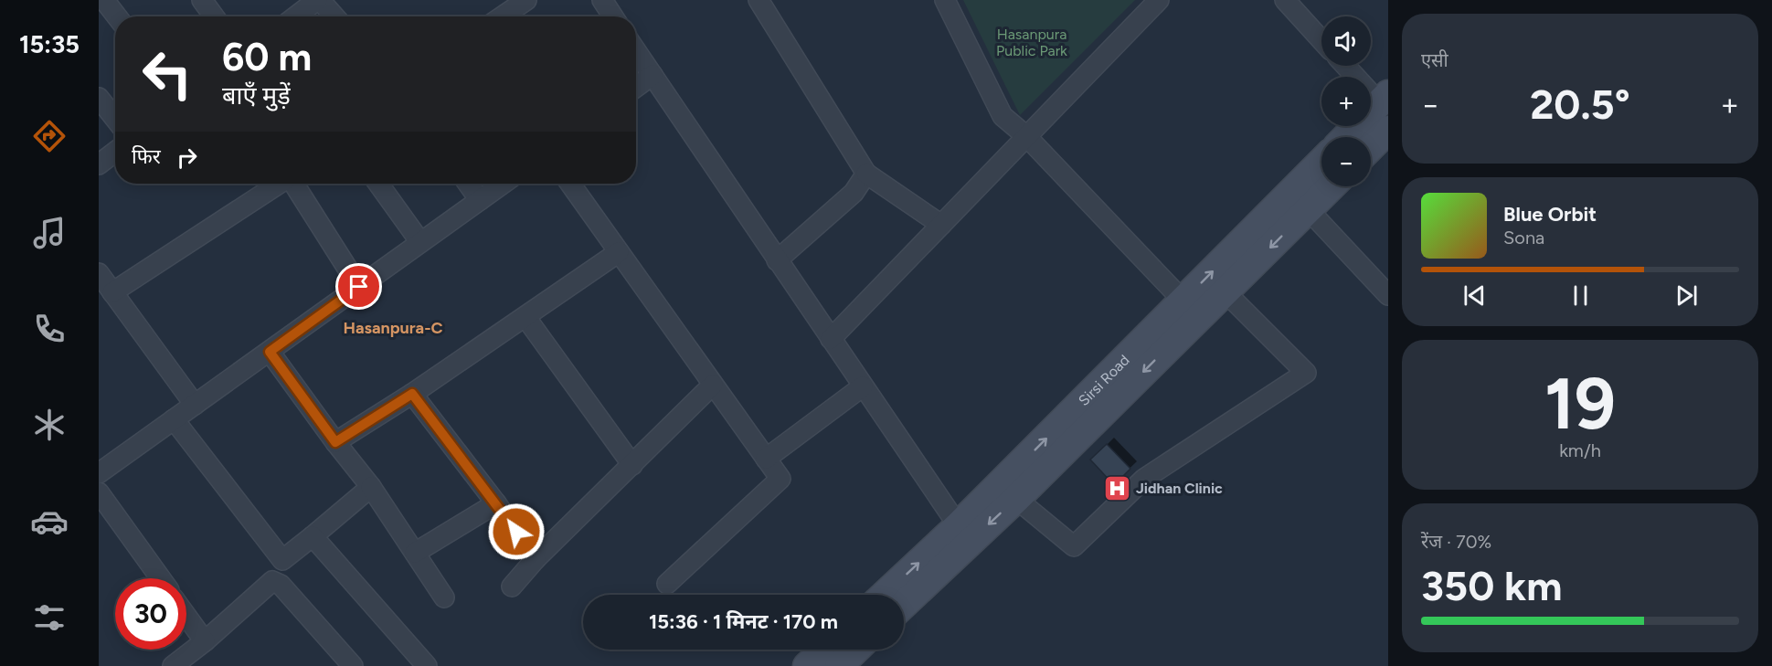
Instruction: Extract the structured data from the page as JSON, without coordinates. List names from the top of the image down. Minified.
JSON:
{"streets":{"street":["Sirsi Road"]},"districts":["Hasanpura-C"],"parks":["Hasanpura Public Park"],"places":{"hospital":["Jidhan Clinic"]},"page":{"tabs":"15:35","tile":["एसी",["19","km/h"],["रेंज · 70%","350 km"]],"map_buttons":["+","−"],"turn":["60 m","बाएँ मुड़ें"],"heat":["−","20.5°","+"],"then":"फिर","song":["Blue Orbit","Sona"],"limit":"30","trip":"15:36 · 1 मिनट · 170 m"}}
